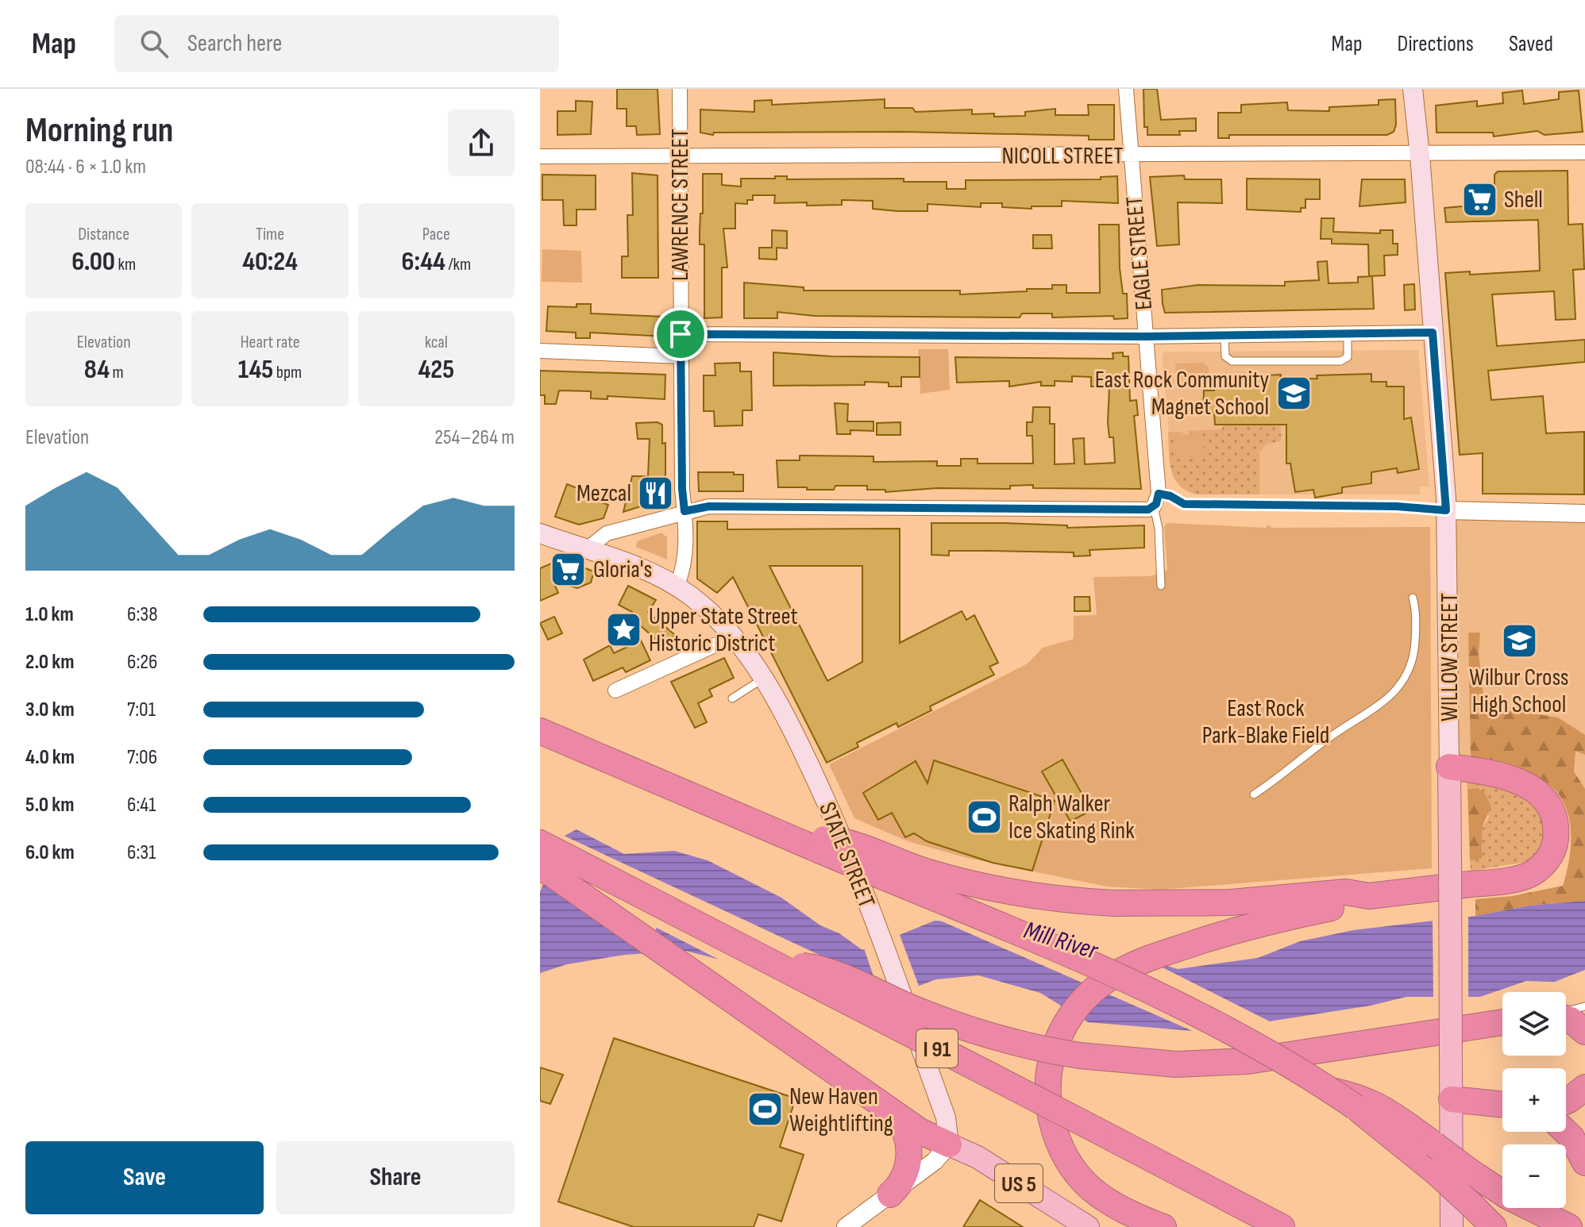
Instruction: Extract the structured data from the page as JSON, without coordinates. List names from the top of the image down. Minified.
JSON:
{"streets":{"highway":["I 91"],"main road":["WILLOW STREET","STATE STREET","US 5"],"street":["NICOLL STREET","LAWRENCE STREET","EAGLE STREET"]},"crossings":[["NICOLL STREET","LAWRENCE STREET"],["NICOLL STREET","EAGLE STREET"],["NICOLL STREET","WILLOW STREET"],["LAWRENCE STREET","STATE STREET"],["STATE STREET","US 5"]],"water":["Mill River"],"parks":["East Rock Park-Blake Field"],"places":{"supermarket":["Shell","Gloria's"],"school or university":["East Rock Community Magnet School","Wilbur Cross High School"],"restaurant":["Mezcal"],"place":["Upper State Street Historic District"],"sports":["Ralph Walker Ice Skating Rink","New Haven Weightlifting"]},"page":{"header":"Map","search":"Search here","nav":["Map","Directions","Saved"],"heading":["Morning run","08:44 · 6 × 1.0 km"],"stats":[["Distance","6.00 km"],["Time","40:24"],["Pace","6:44 /km"],["Elevation","84 m"],["Heart rate","145 bpm"],["kcal","425"]],"chart":["Elevation","254–264 m"],"list":[{"name":"1.0 km","note":"6:38"},{"name":"2.0 km","note":"6:26"},{"name":"3.0 km","note":"7:01"},{"name":"4.0 km","note":"7:06"},{"name":"5.0 km","note":"6:41"},{"name":"6.0 km","note":"6:31"}],"map_buttons":["+","−"],"buttons":["Save","Share"]}}
